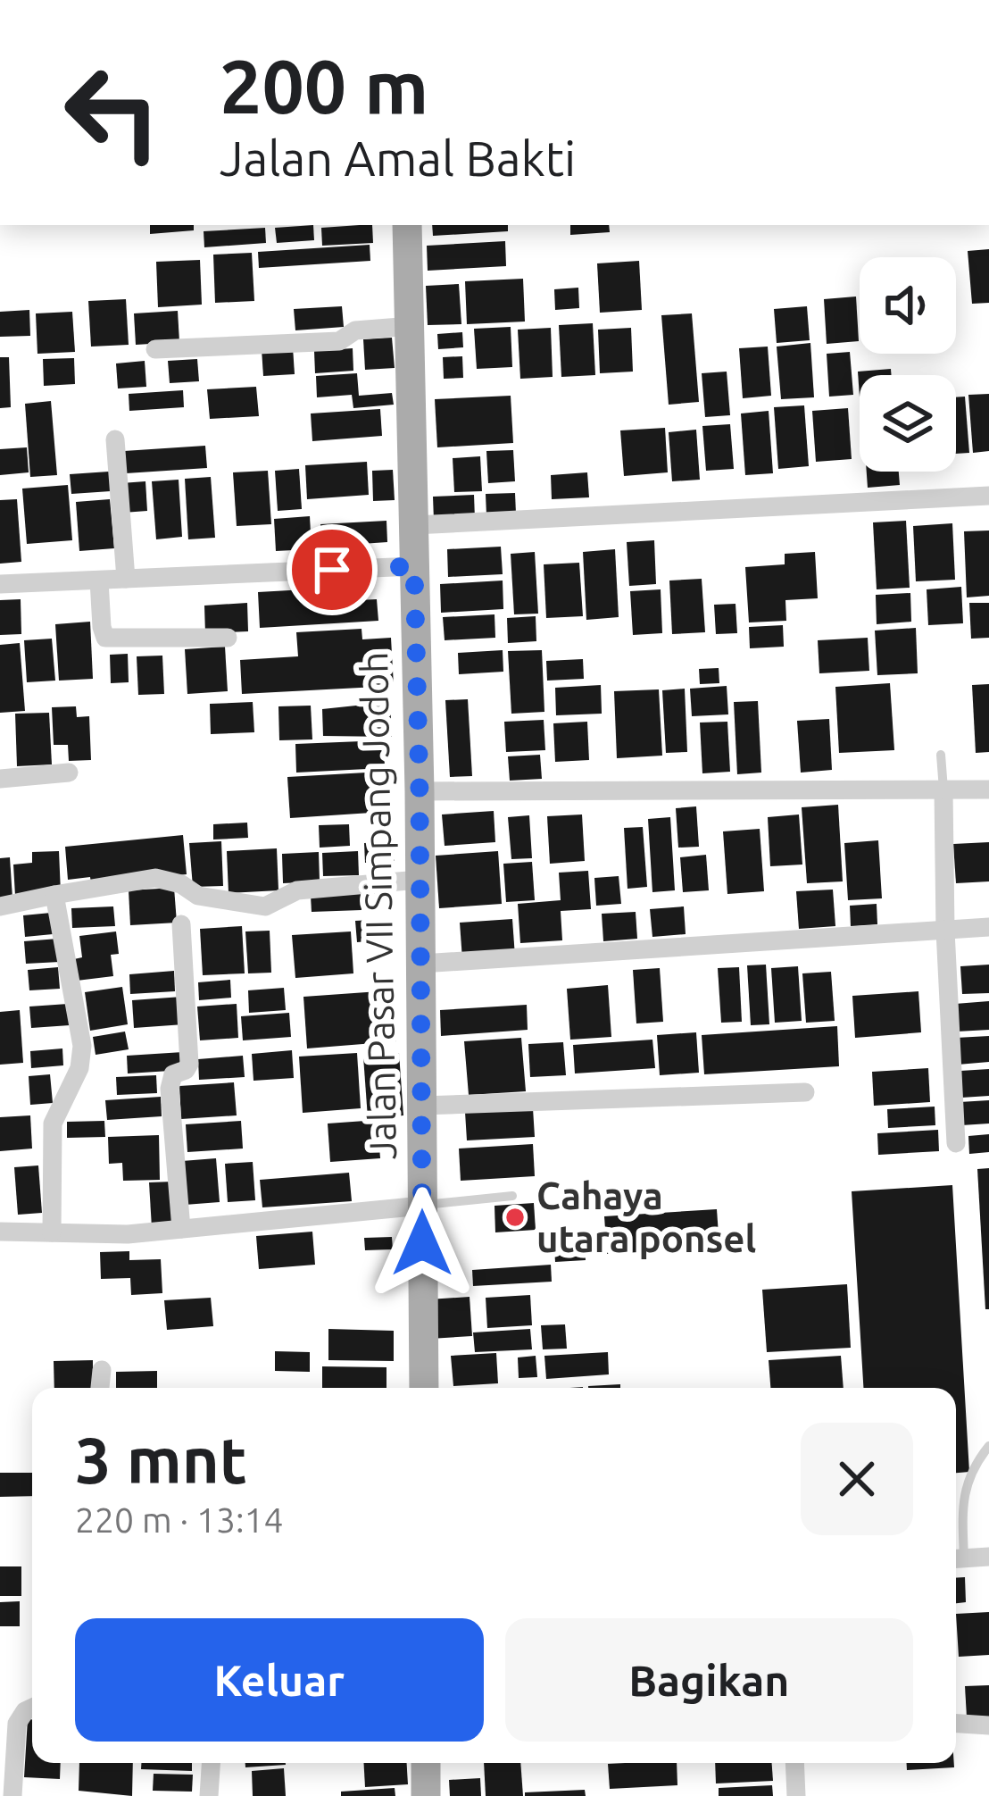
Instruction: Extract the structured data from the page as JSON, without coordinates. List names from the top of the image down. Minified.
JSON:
{"streets":{"main road":["Jalan Pasar VII Simpang Jodoh"]},"places":["Cahaya utara ponsel"],"page":{"turn":["200 m","Jalan Amal Bakti"],"heading":["3 mnt","220 m · 13:14"],"buttons":["Keluar","Bagikan"]}}
